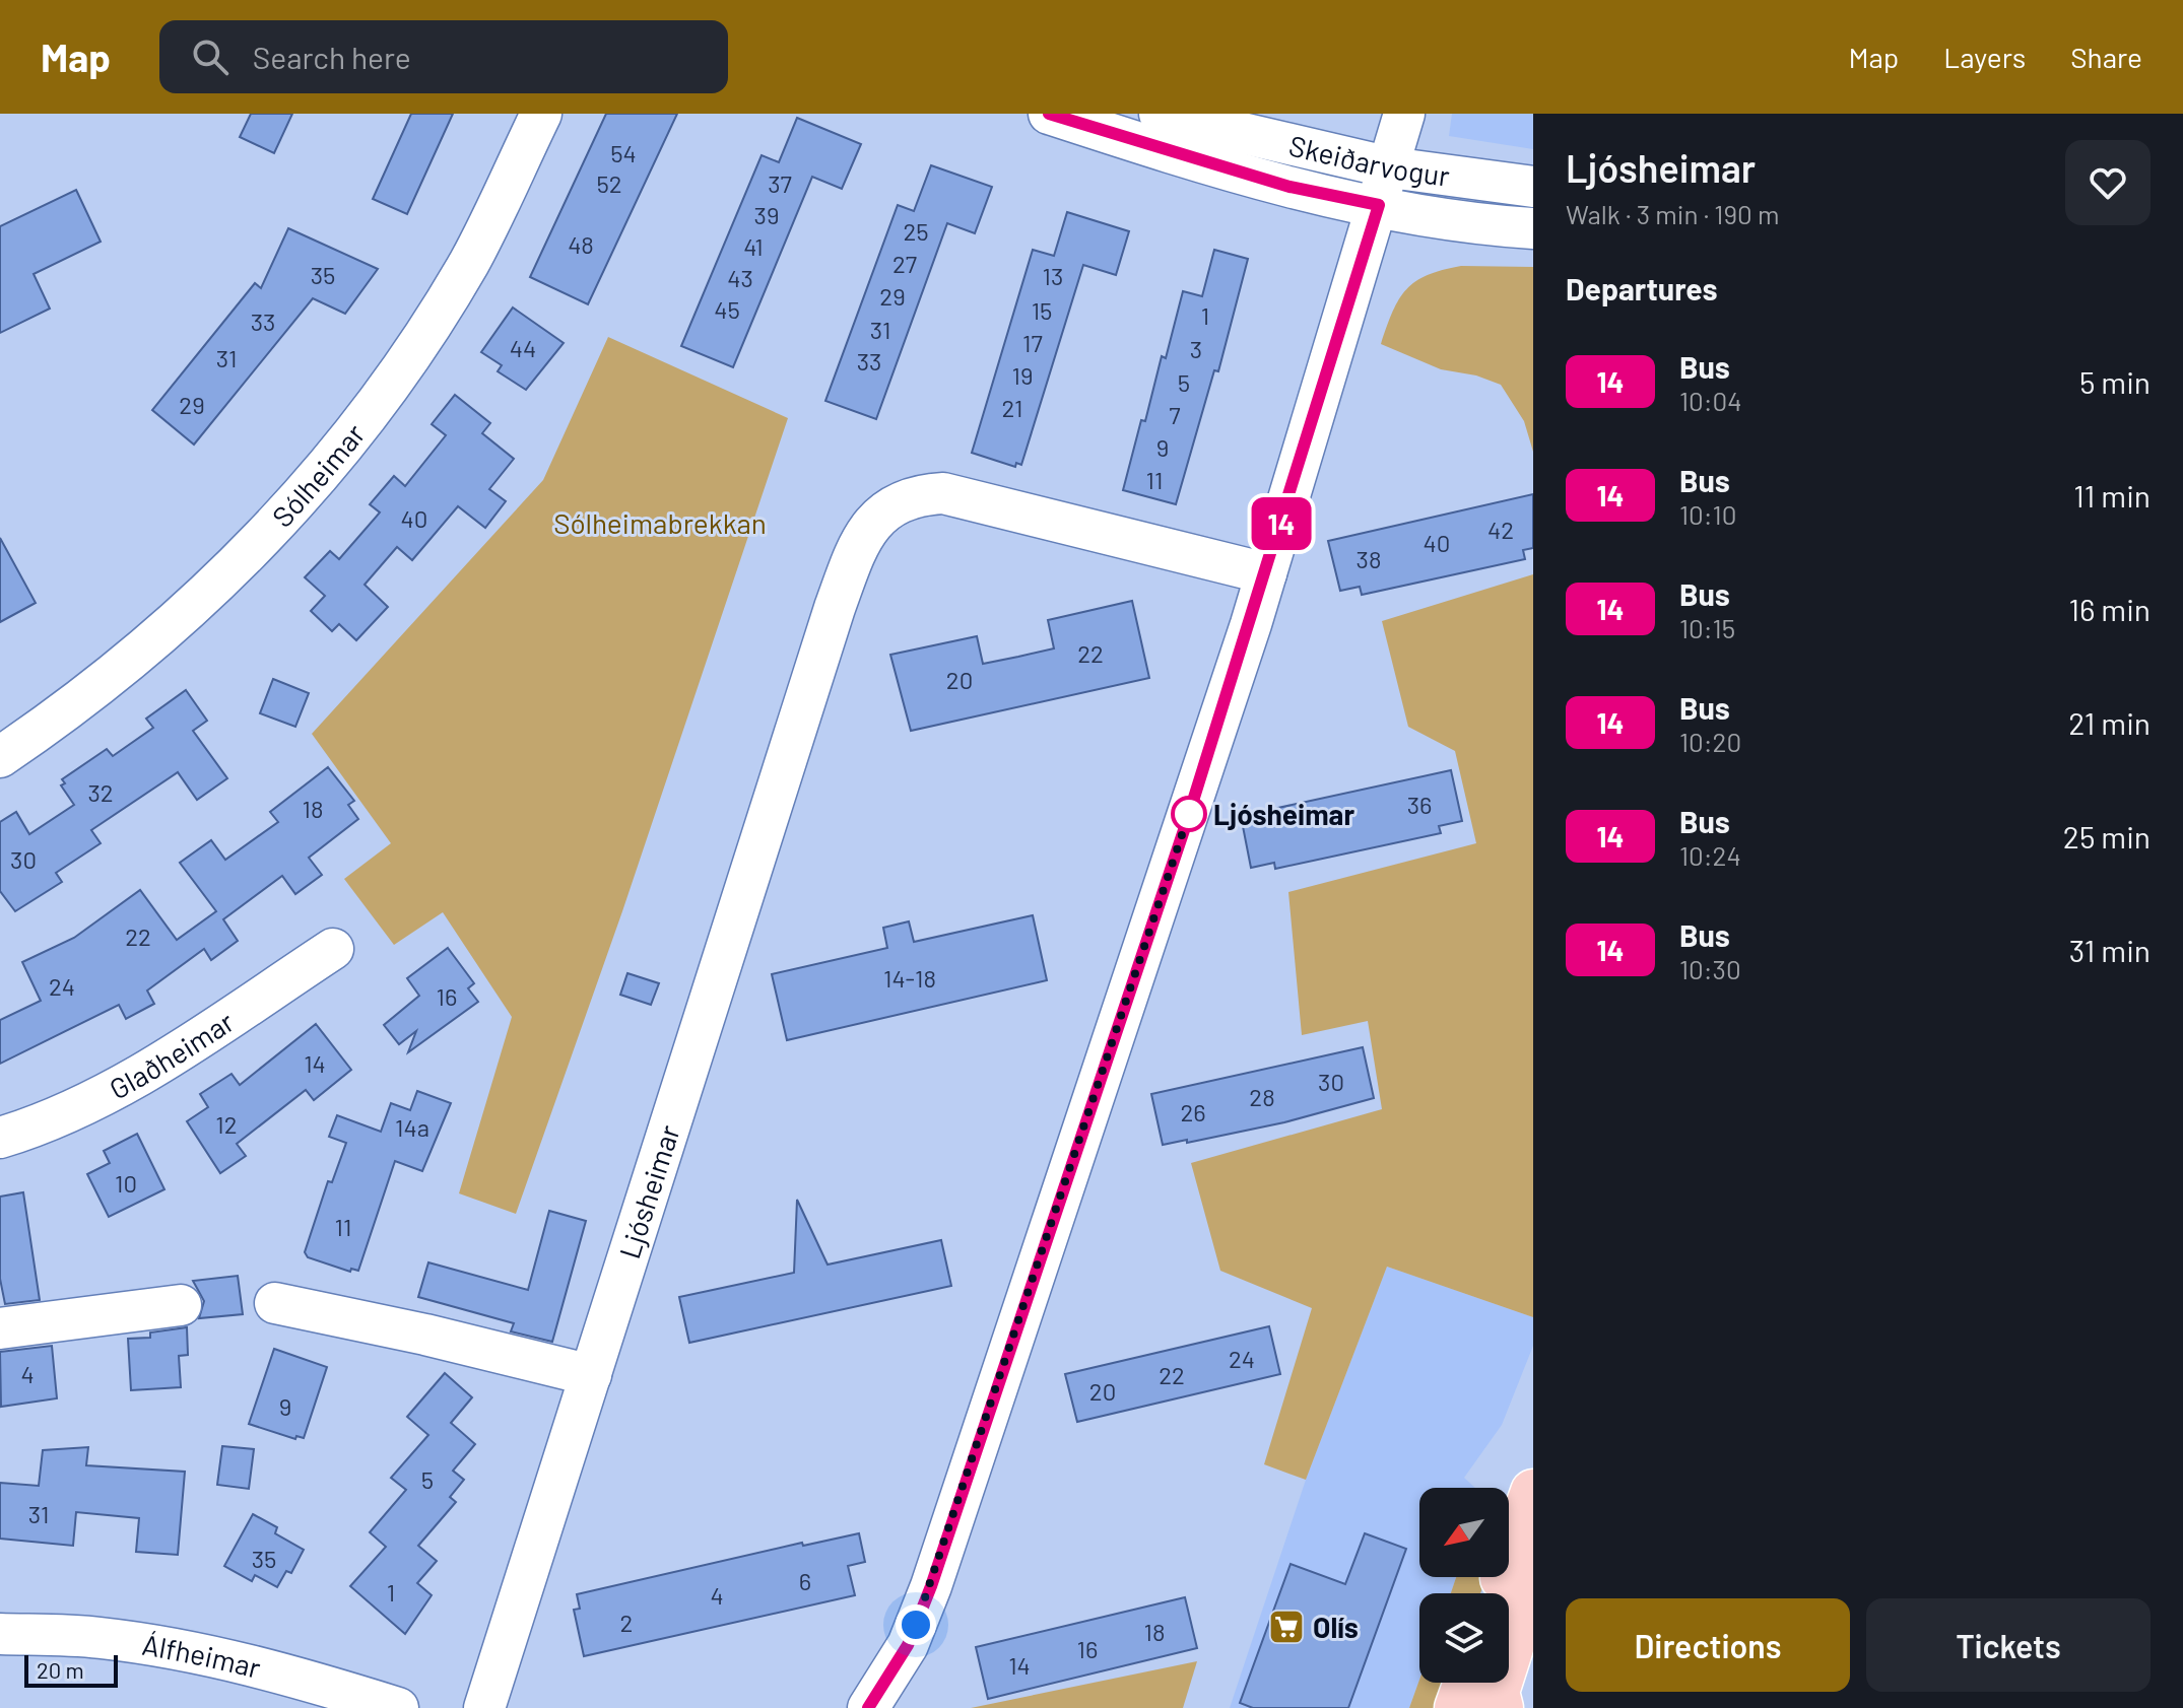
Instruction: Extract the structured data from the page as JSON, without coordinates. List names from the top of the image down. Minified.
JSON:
{"streets":{"street":["Skeiðarvogur","Sólheimar","Glaðheimar","Ljósheimar","Álfheimar"]},"parks":["Sólheimabrekkan"],"places":{"other":["Ljósheimar"],"supermarket":["Olís"]},"lines":["bus line 14"],"house_numbers":["54","52","37","39","25","48","41","27","35","13","43","29","45","15","1","33","31","17","44","3","31","33","19","5","29","21","7","9","11","40","42","40","38","22","20","32","36","18","30","22","14-18","24","16","14","30","28","26","12","14a","10","11","24","4","22","20","9","5","31","35","6","1","4","2","18","16","14"],"scale_bar":"20 m","north":"bottom left","page":{"header":"Map","search":"Search here","nav":["Map","Layers","Share"],"on_map":"14","heading":[["Ljósheimar","Walk · 3 min · 190 m"],"Departures"],"list":[{"mark":"14","name":"Bus","note":"10:04","value":"5 min"},{"mark":"14","name":"Bus","note":"10:10","value":"11 min"},{"mark":"14","name":"Bus","note":"10:15","value":"16 min"},{"mark":"14","name":"Bus","note":"10:20","value":"21 min"},{"mark":"14","name":"Bus","note":"10:24","value":"25 min"},{"mark":"14","name":"Bus","note":"10:30","value":"31 min"}],"buttons":["Directions","Tickets"],"scale":"20 m"}}
